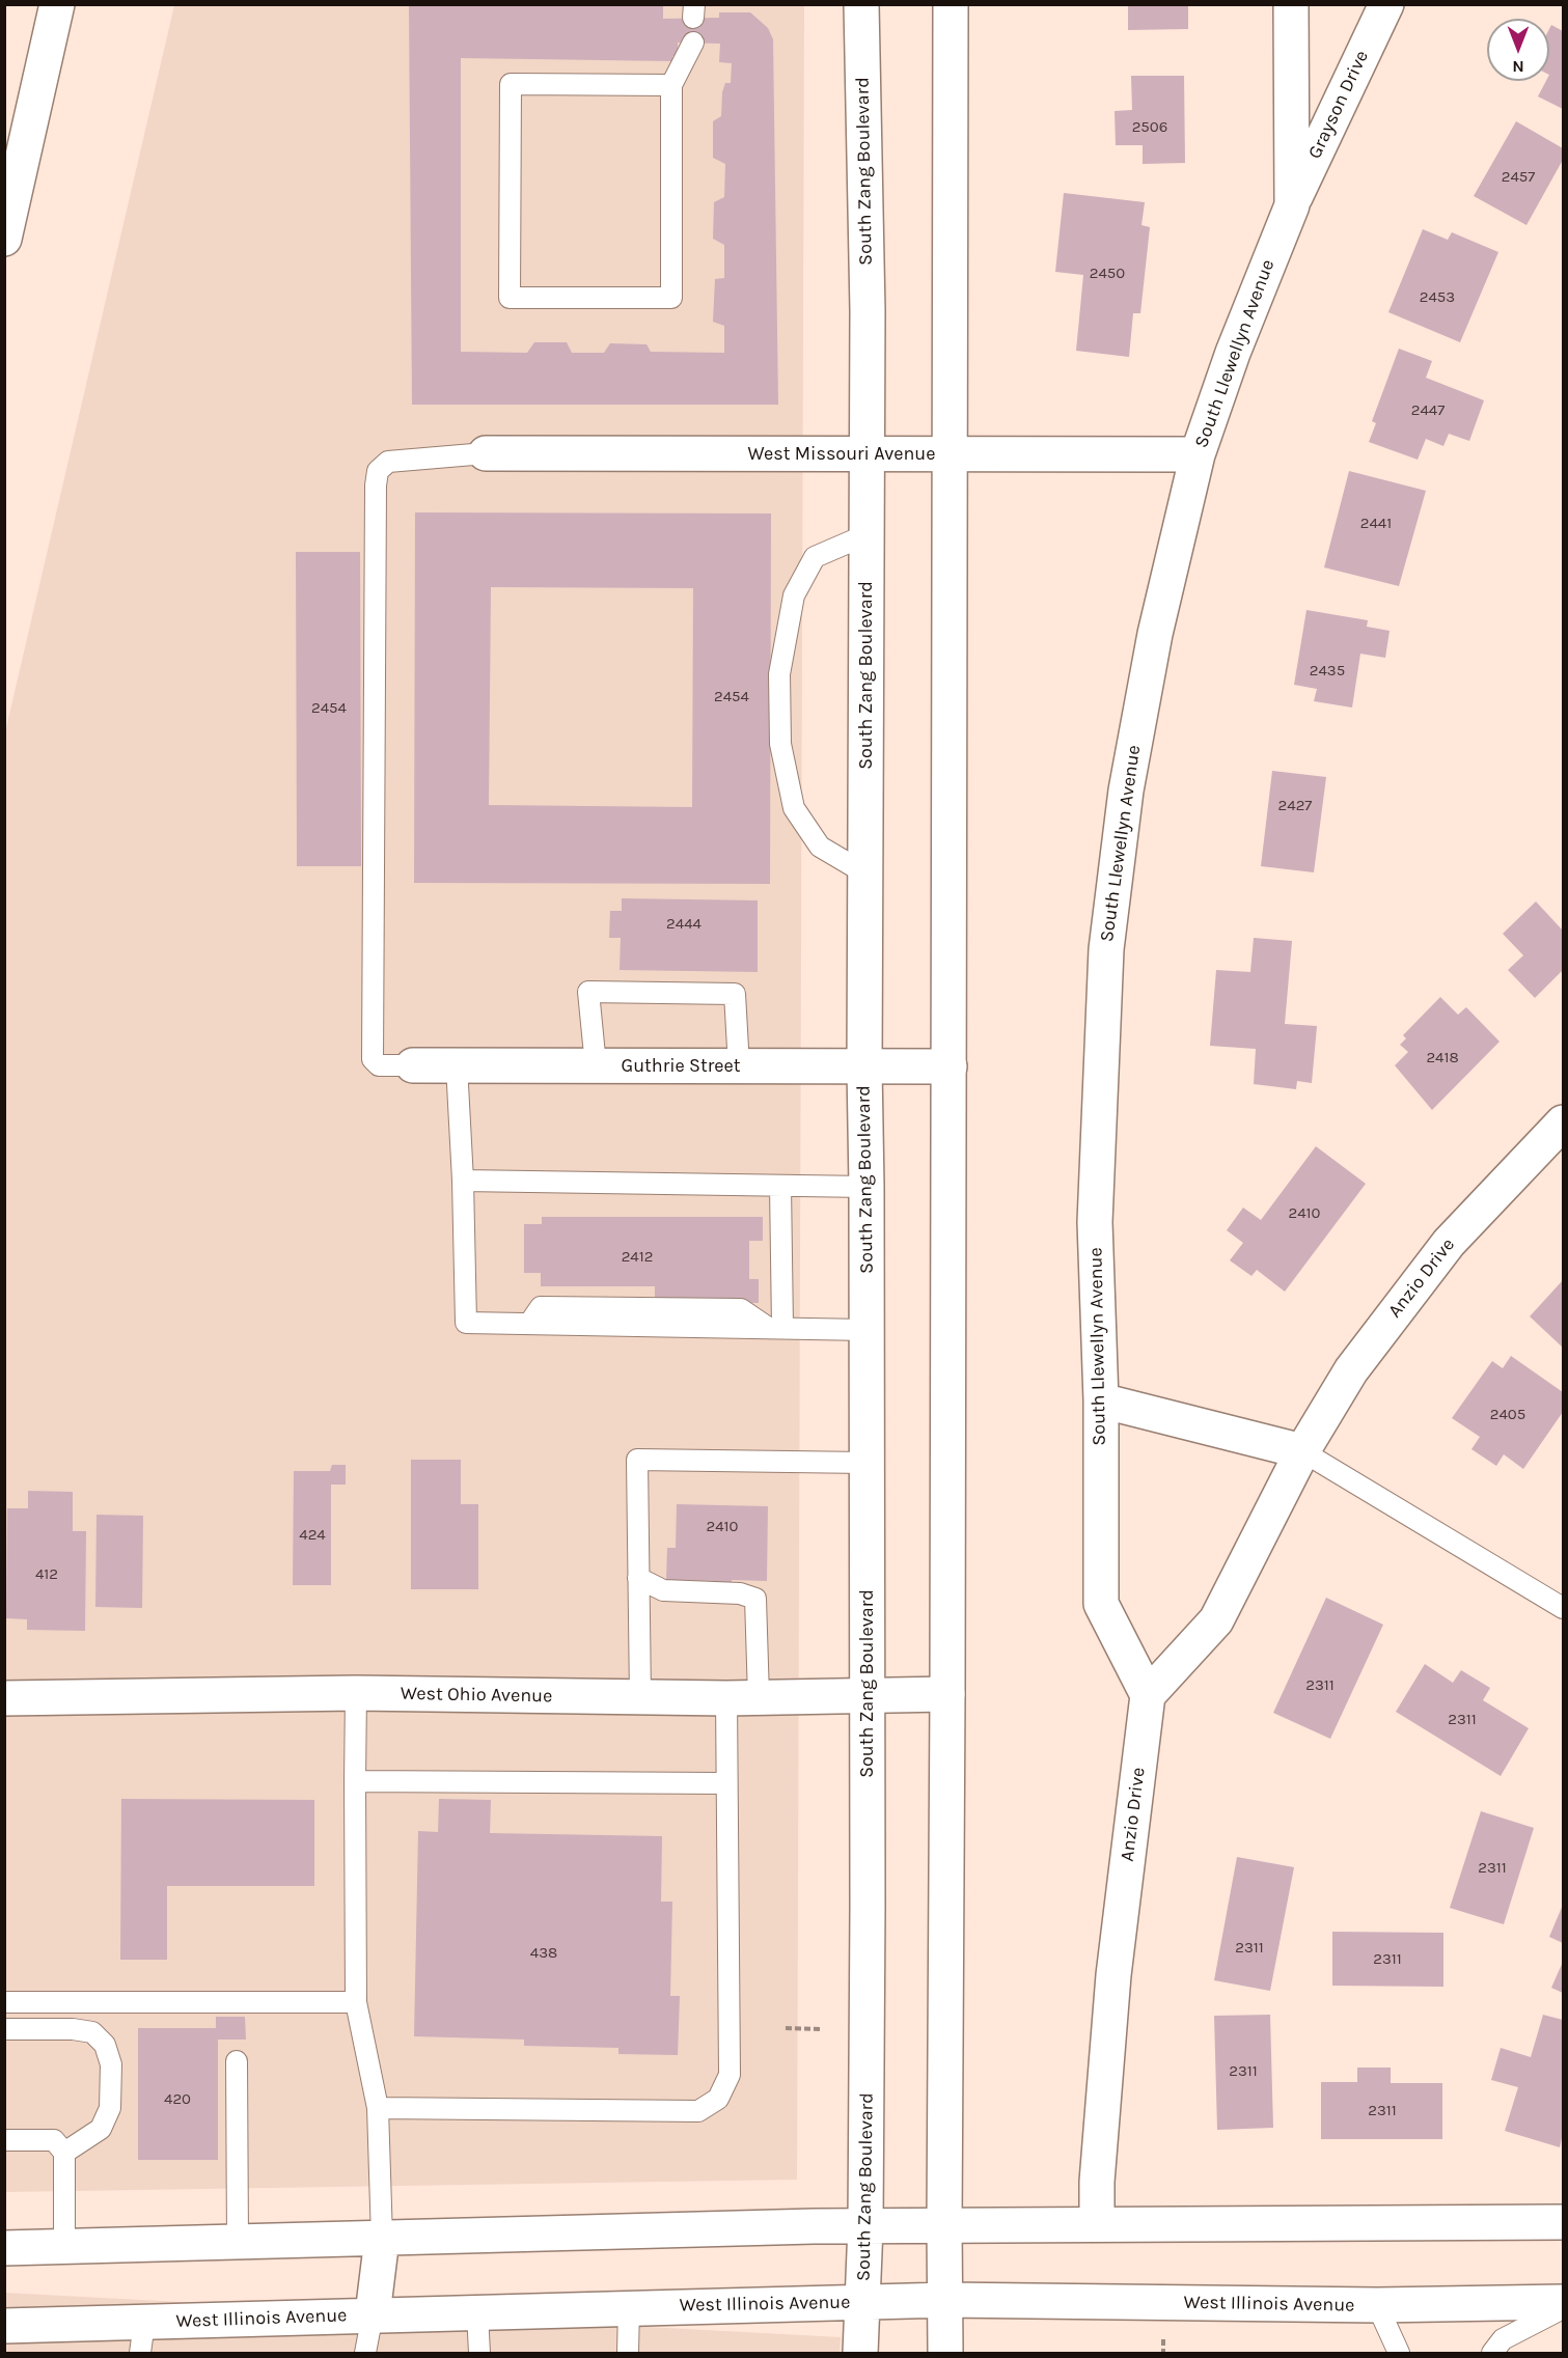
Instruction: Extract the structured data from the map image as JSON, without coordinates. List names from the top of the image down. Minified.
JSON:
{"streets":{"main road":["Grayson Drive","South Zang Boulevard","South Llewellyn Avenue","West Missouri Avenue","Guthrie Street","Anzio Drive","West Ohio Avenue","West Illinois Avenue"]},"crossings":[["Grayson Drive","South Llewellyn Avenue"],["South Zang Boulevard","West Missouri Avenue"],["South Zang Boulevard","Guthrie Street"],["South Zang Boulevard","West Ohio Avenue"],["South Zang Boulevard","West Illinois Avenue"],["South Llewellyn Avenue","West Missouri Avenue"],["South Llewellyn Avenue","Anzio Drive"]],"house_numbers":["2506","2457","2450","2453","2447","2441","2435","2454","2454","2427","2444","2418","2410","2412","2405","2410","424","412","2311","2311","2311","2311","438","2311","2311","420","2311"],"north":"bottom"}
